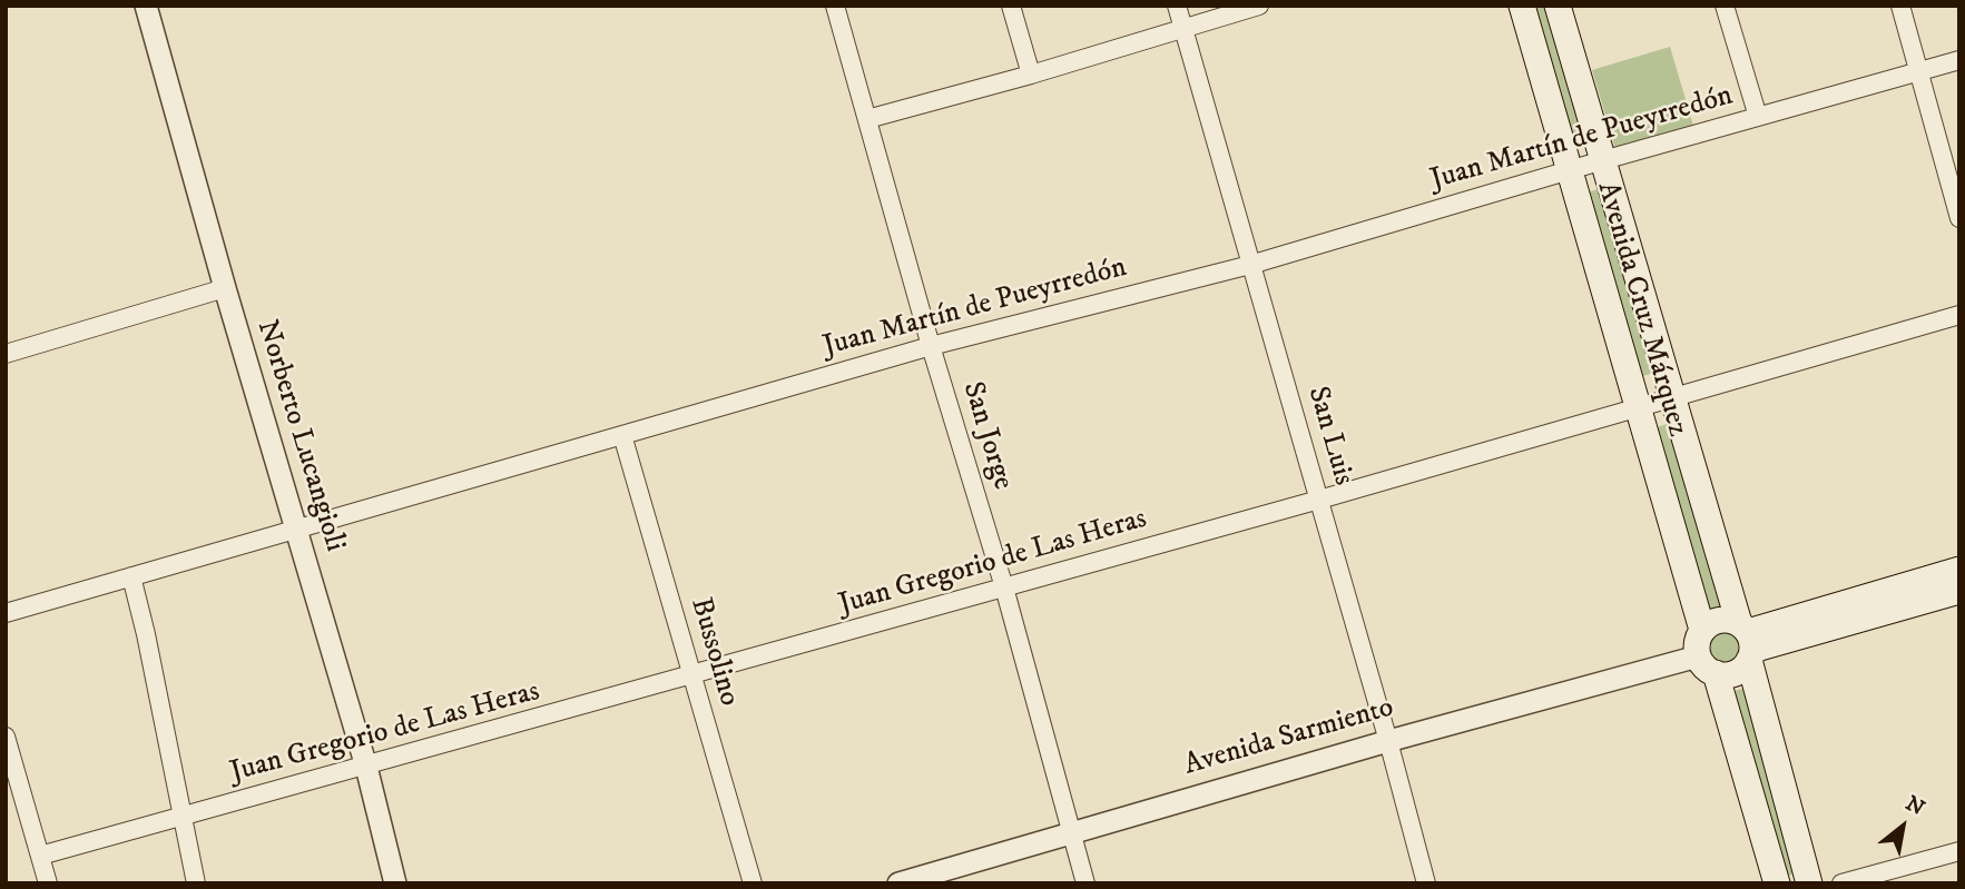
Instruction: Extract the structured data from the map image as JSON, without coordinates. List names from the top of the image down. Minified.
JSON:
{"streets":{"main road":["Avenida Cruz Márquez"],"street":["Juan Martín de Pueyrredón","Norberto Lucangioli","San Jorge","San Luis","Juan Gregorio de Las Heras","Bussolino","Avenida Sarmiento"]},"crossings":[["Juan Martín de Pueyrredón","Avenida Cruz Márquez"],["Juan Martín de Pueyrredón","Norberto Lucangioli"],["Juan Martín de Pueyrredón","San Jorge"],["Juan Martín de Pueyrredón","San Luis"],["Juan Martín de Pueyrredón","Bussolino"],["Avenida Cruz Márquez","Juan Gregorio de Las Heras"],["Avenida Cruz Márquez","Avenida Sarmiento"],["Norberto Lucangioli","Juan Gregorio de Las Heras"],["San Jorge","Juan Gregorio de Las Heras"],["San Jorge","Avenida Sarmiento"],["San Luis","Juan Gregorio de Las Heras"],["San Luis","Avenida Sarmiento"],["Juan Gregorio de Las Heras","Bussolino"]],"north":"top right"}
